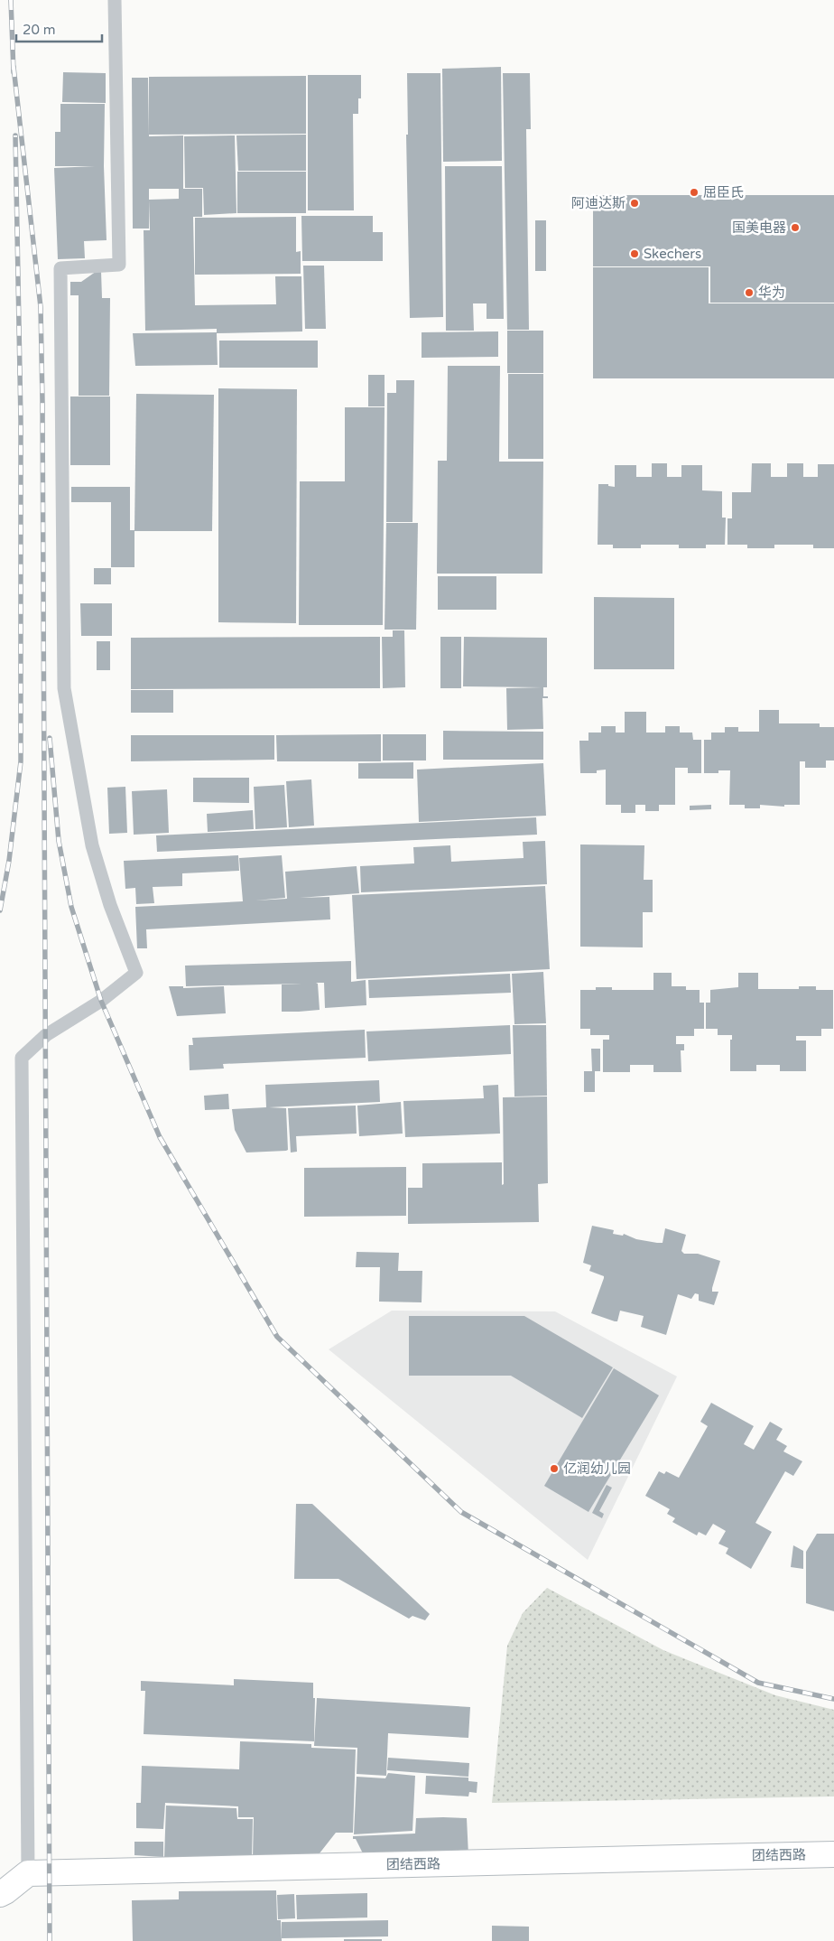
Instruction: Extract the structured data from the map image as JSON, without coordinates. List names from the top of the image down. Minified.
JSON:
{"streets":{"street":["团结西路"]},"places":["屈臣氏","阿迪达斯","国美电器","Skechers","华为","亿润幼儿园"],"scale_bar":"20 m"}
